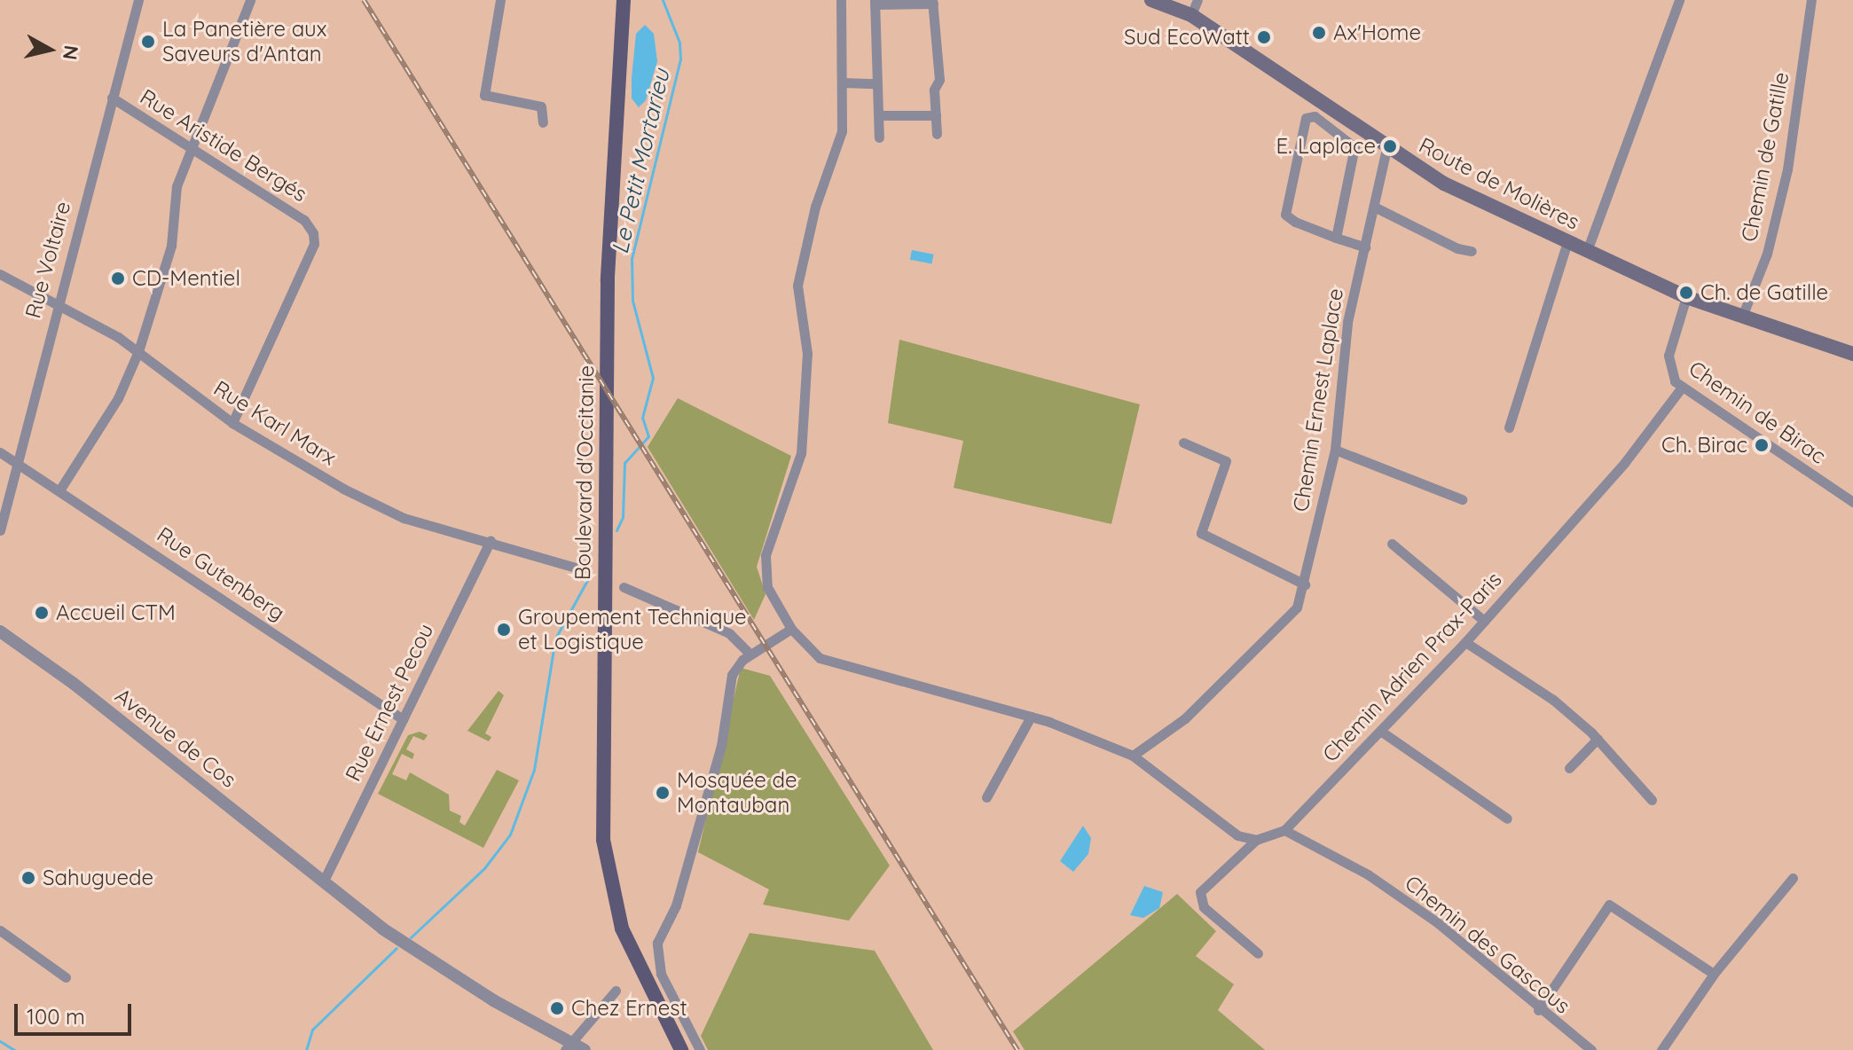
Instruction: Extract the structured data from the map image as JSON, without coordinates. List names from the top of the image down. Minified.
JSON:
{"streets":{"main road":["Route de Molières","Boulevard d'Occitanie"],"street":["Rue Aristide Bergés","Chemin de Gatille","Rue Voltaire","Chemin Ernest Laplace","Chemin de Birac","Rue Karl Marx","Rue Gutenberg","Chemin Adrien Prax-Paris","Rue Ernest Pecou","Avenue de Cos","Chemin des Gascous"]},"crossings":[["Rue Aristide Bergés","Rue Voltaire"],["Rue Aristide Bergés","Rue Karl Marx"],["Chemin de Gatille","Route de Molières"],["Route de Molières","Chemin Ernest Laplace"],["Route de Molières","Chemin de Birac"],["Rue Voltaire","Rue Karl Marx"],["Rue Voltaire","Rue Gutenberg"],["Chemin de Birac","Chemin Adrien Prax-Paris"],["Rue Karl Marx","Rue Ernest Pecou"],["Rue Gutenberg","Rue Ernest Pecou"],["Chemin Adrien Prax-Paris","Chemin des Gascous"],["Rue Ernest Pecou","Avenue de Cos"]],"water":["Le Petit Mortarieu"],"places":["Ax'Home","Sud EcoWatt","La Panetière aux Saveurs d'Antan","E. Laplace","CD-Mentiel","Ch. de Gatille","Ch. Birac","Accueil CTM","Groupement Technique et Logistique","Mosquée de Montauban","Sahuguede","Chez Ernest"],"scale_bar":"100 m","north":"right"}
